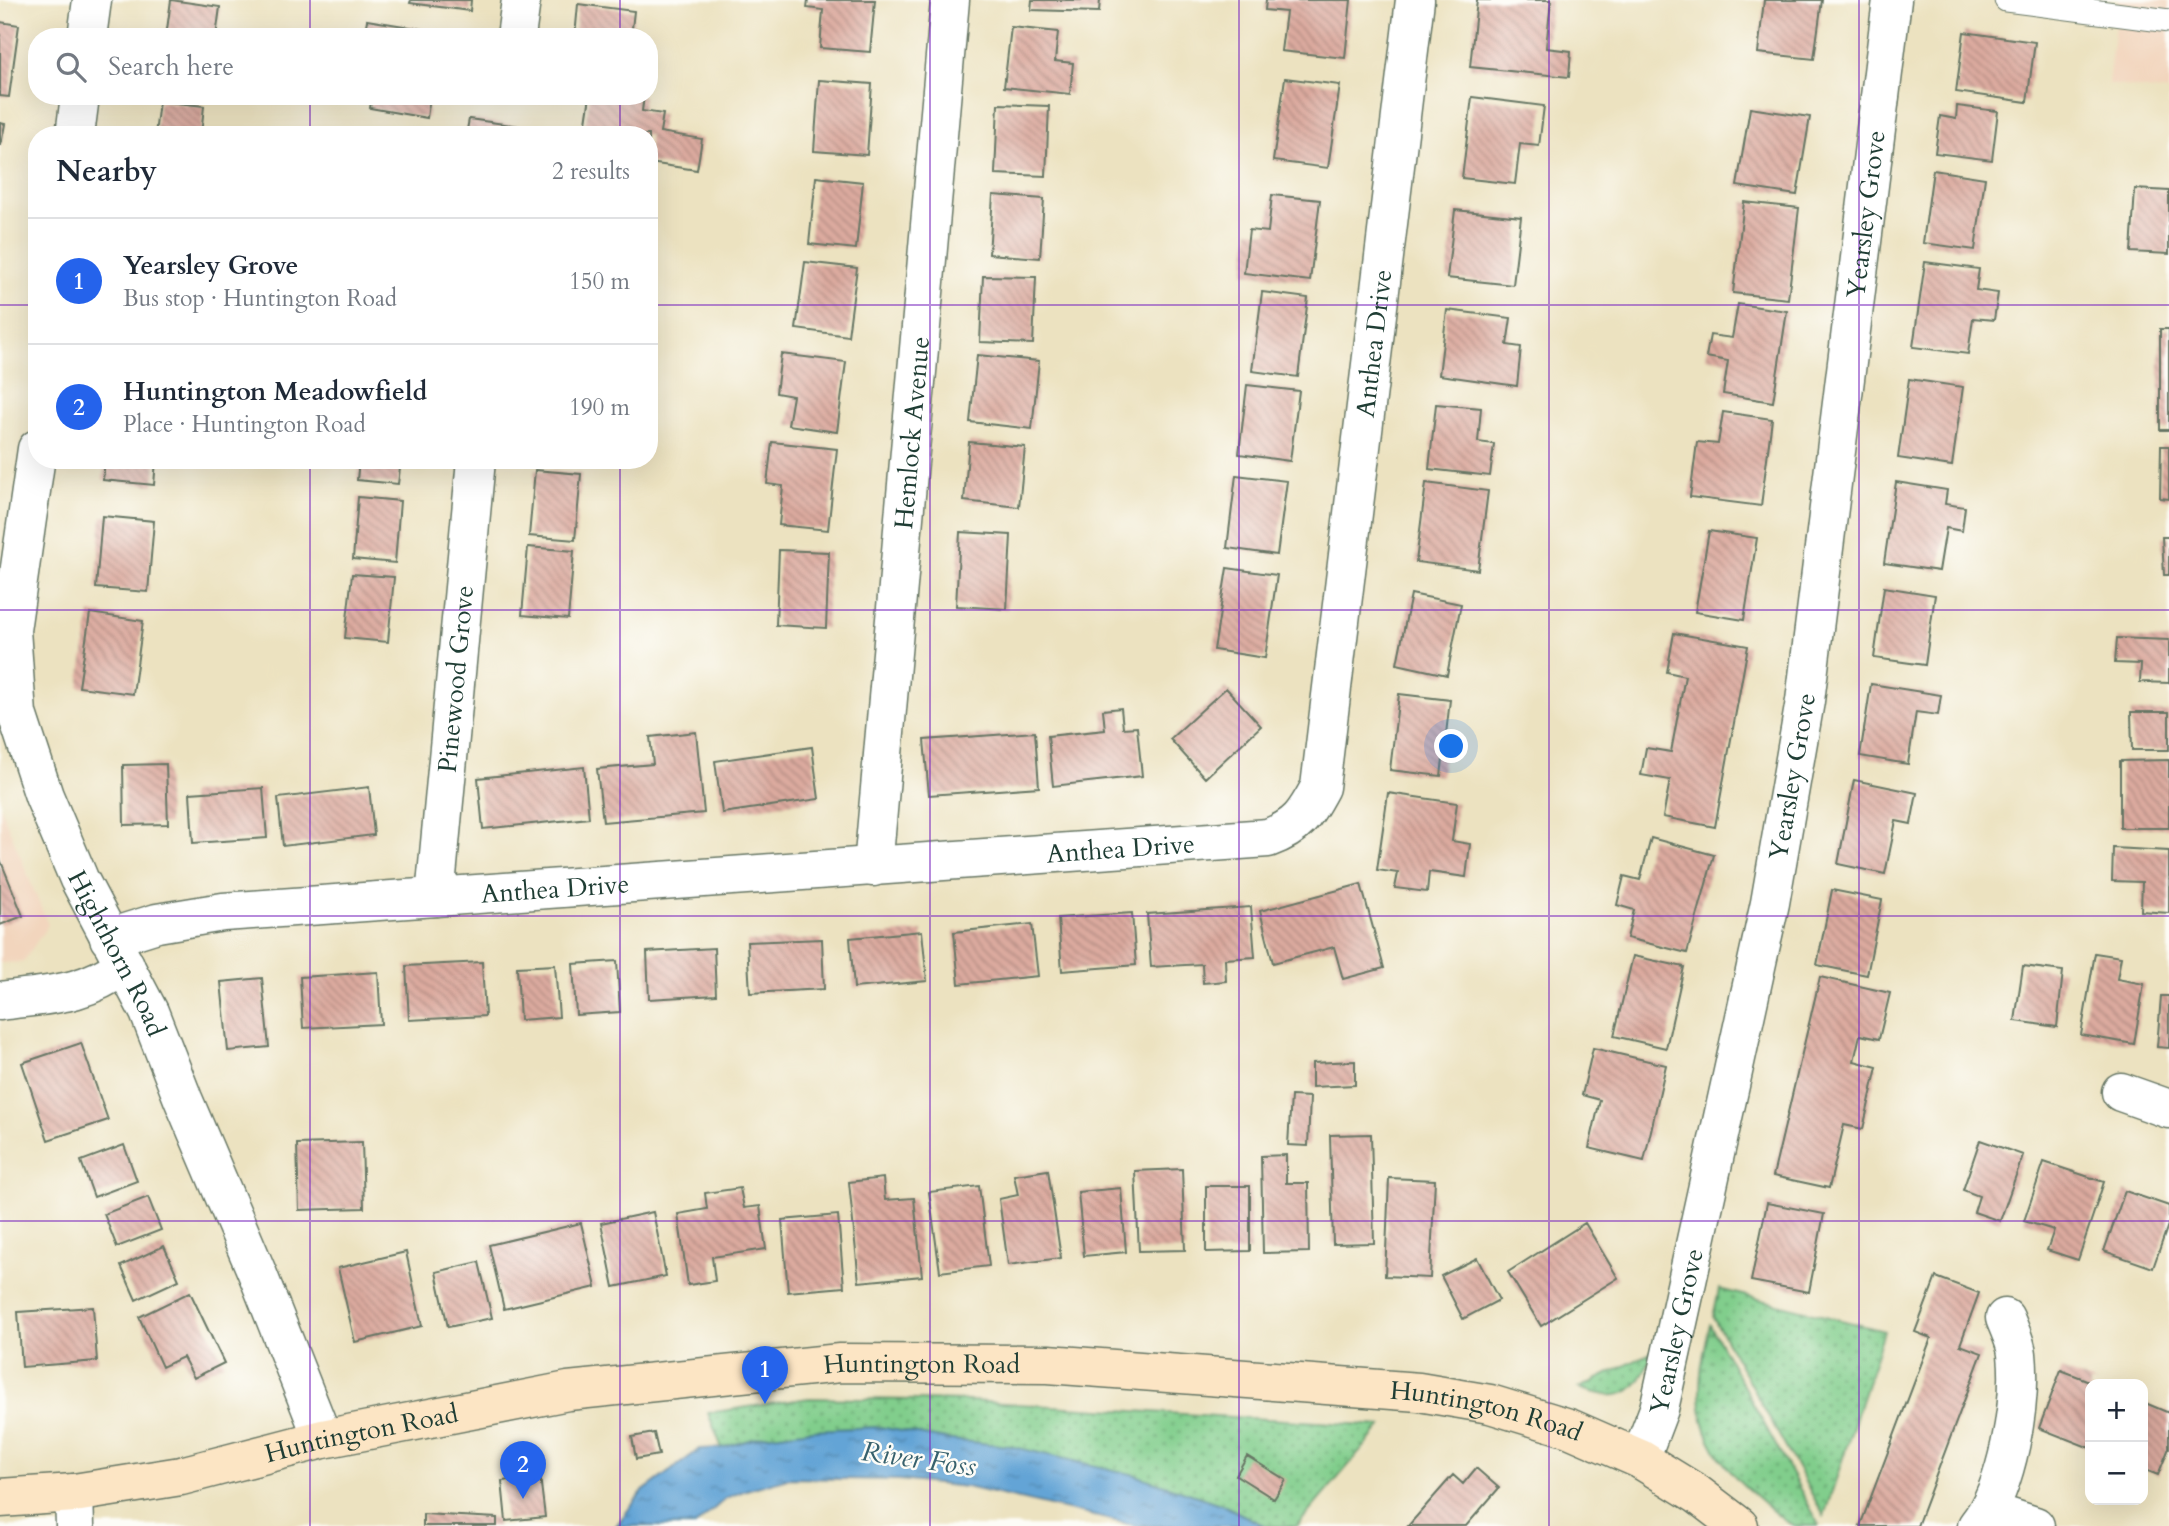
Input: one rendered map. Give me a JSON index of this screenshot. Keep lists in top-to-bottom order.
{
  "streets": {
    "street": [
      "Yearsley Grove",
      "Anthea Drive",
      "Hemlock Avenue",
      "Pinewood Grove",
      "Highthorn Road",
      "Huntington Road"
    ]
  },
  "crossings": [
    ["Yearsley Grove", "Huntington Road"],
    ["Anthea Drive", "Hemlock Avenue"],
    ["Anthea Drive", "Pinewood Grove"],
    ["Anthea Drive", "Highthorn Road"],
    ["Highthorn Road", "Huntington Road"]
  ],
  "water": ["River Foss"],
  "page": {
    "search": "Search here",
    "heading": ["Nearby", "2 results"],
    "list": [
      {
        "mark": "1",
        "name": "Yearsley Grove",
        "note": "Bus stop · Huntington Road",
        "value": "150 m"
      },
      {
        "mark": "2",
        "name": "Huntington Meadowfield",
        "note": "Place · Huntington Road",
        "value": "190 m"
      }
    ],
    "pins": ["1", "2"],
    "map_buttons": ["+", "−"]
  }
}
